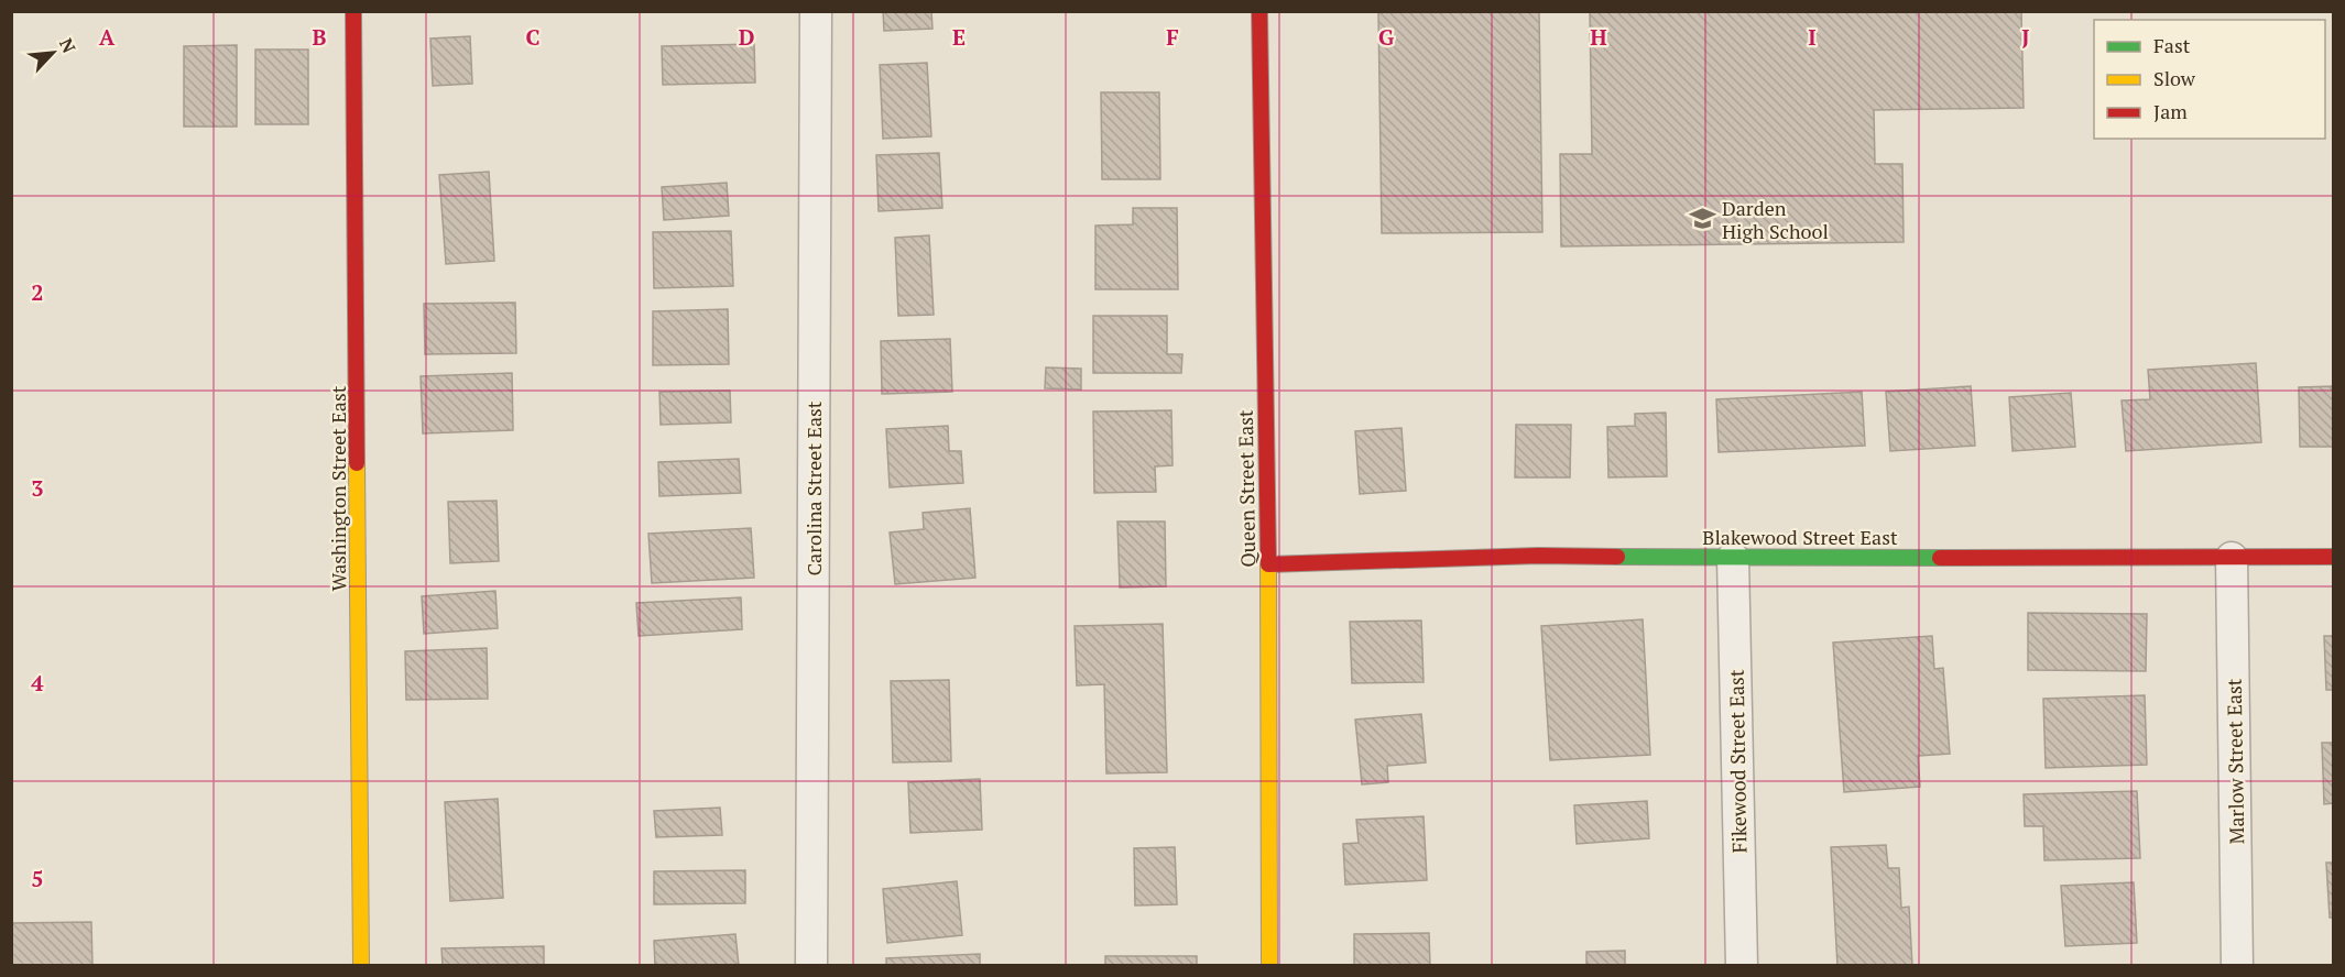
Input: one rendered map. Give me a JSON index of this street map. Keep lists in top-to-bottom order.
{
  "streets": {
    "street": [
      "Washington Street East",
      "Carolina Street East",
      "Queen Street East",
      "Blakewood Street East",
      "Fikewood Street East",
      "Marlow Street East"
    ]
  },
  "crossings": [
    ["Queen Street East", "Blakewood Street East"],
    ["Blakewood Street East", "Fikewood Street East"],
    ["Blakewood Street East", "Marlow Street East"]
  ],
  "places": {
    "school or university": ["Darden High School"]
  },
  "legend": ["Fast", "Slow", "Jam"],
  "north": "top right",
  "grid": {
    "columns": [
      "A",
      "B",
      "C",
      "D",
      "E",
      "F",
      "G",
      "H",
      "I",
      "J"
    ],
    "rows": [
      "2",
      "3",
      "4",
      "5"
    ]
  }
}
